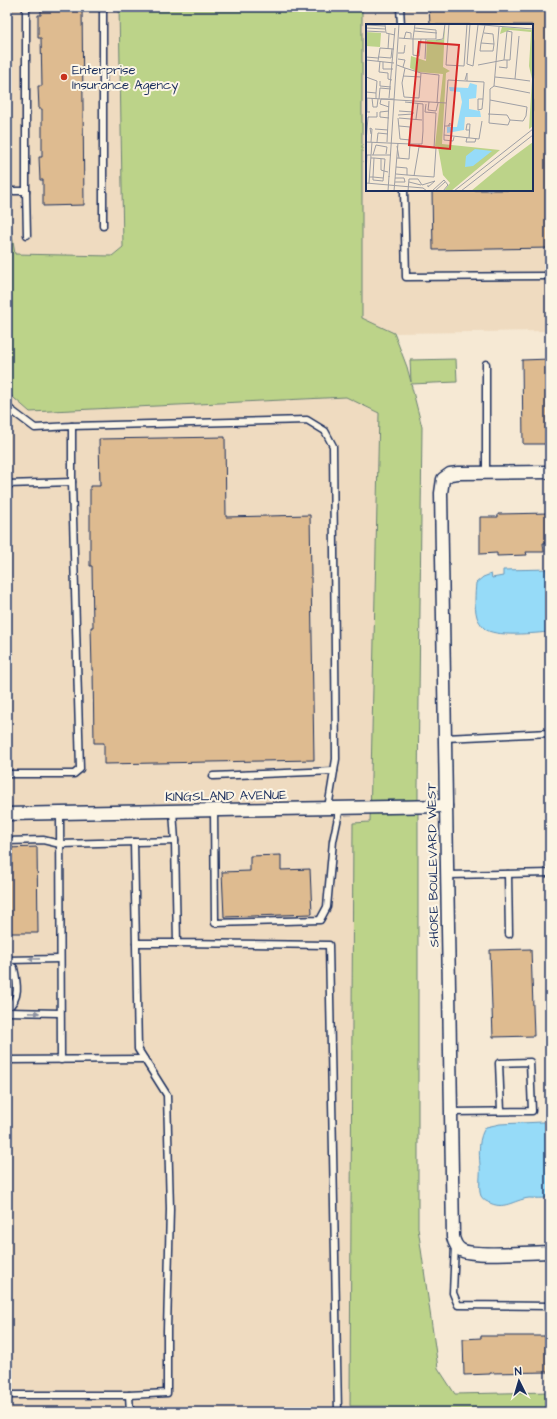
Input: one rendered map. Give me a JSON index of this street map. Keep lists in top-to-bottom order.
{
  "streets": {
    "street": ["KINGSLAND AVENUE", "SHORE BOULEVARD WEST"]
  },
  "crossings": [
    ["KINGSLAND AVENUE", "SHORE BOULEVARD WEST"]
  ],
  "places": ["Enterprise Insurance Agency"],
  "north": "top"
}
